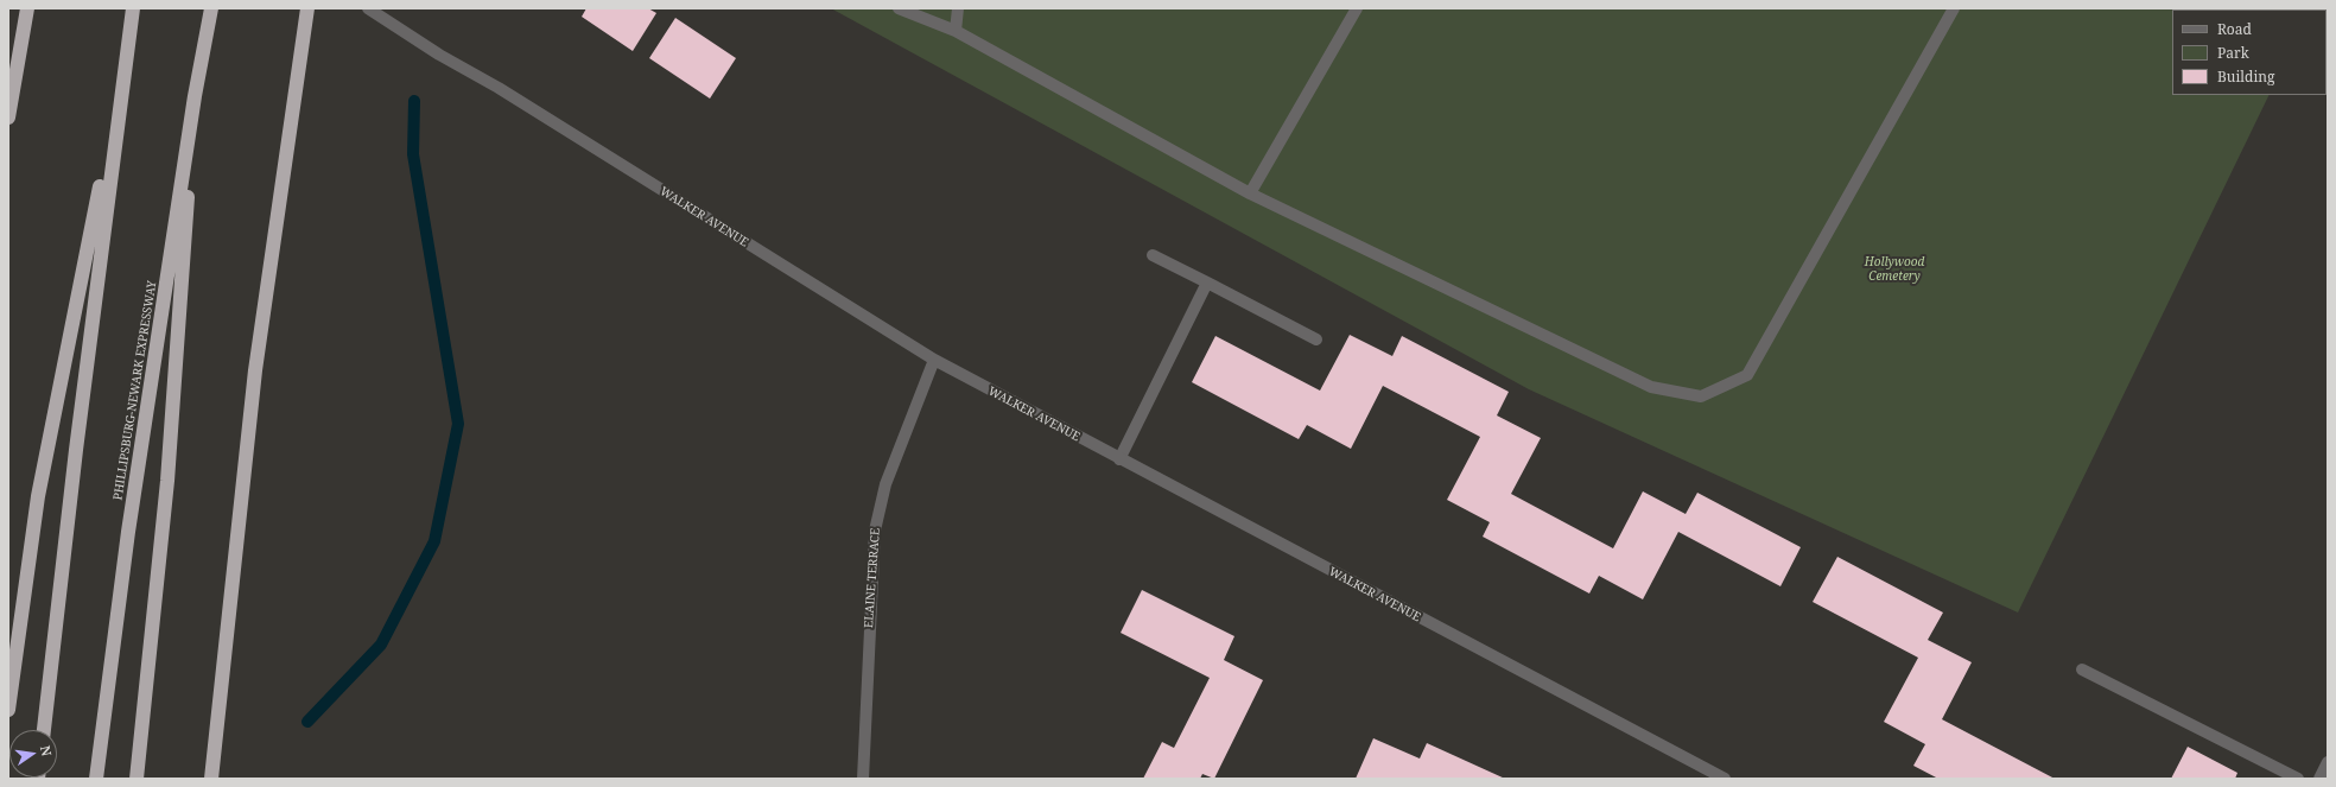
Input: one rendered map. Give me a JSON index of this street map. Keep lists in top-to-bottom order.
{
  "streets": {
    "highway": ["PHILLIPSBURG-NEWARK EXPRESSWAY"],
    "street": ["WALKER AVENUE", "ELAINE TERRACE"]
  },
  "crossings": [
    ["WALKER AVENUE", "ELAINE TERRACE"]
  ],
  "parks": ["Hollywood Cemetery"],
  "legend": ["Road", "Park", "Building"],
  "north": "right"
}
